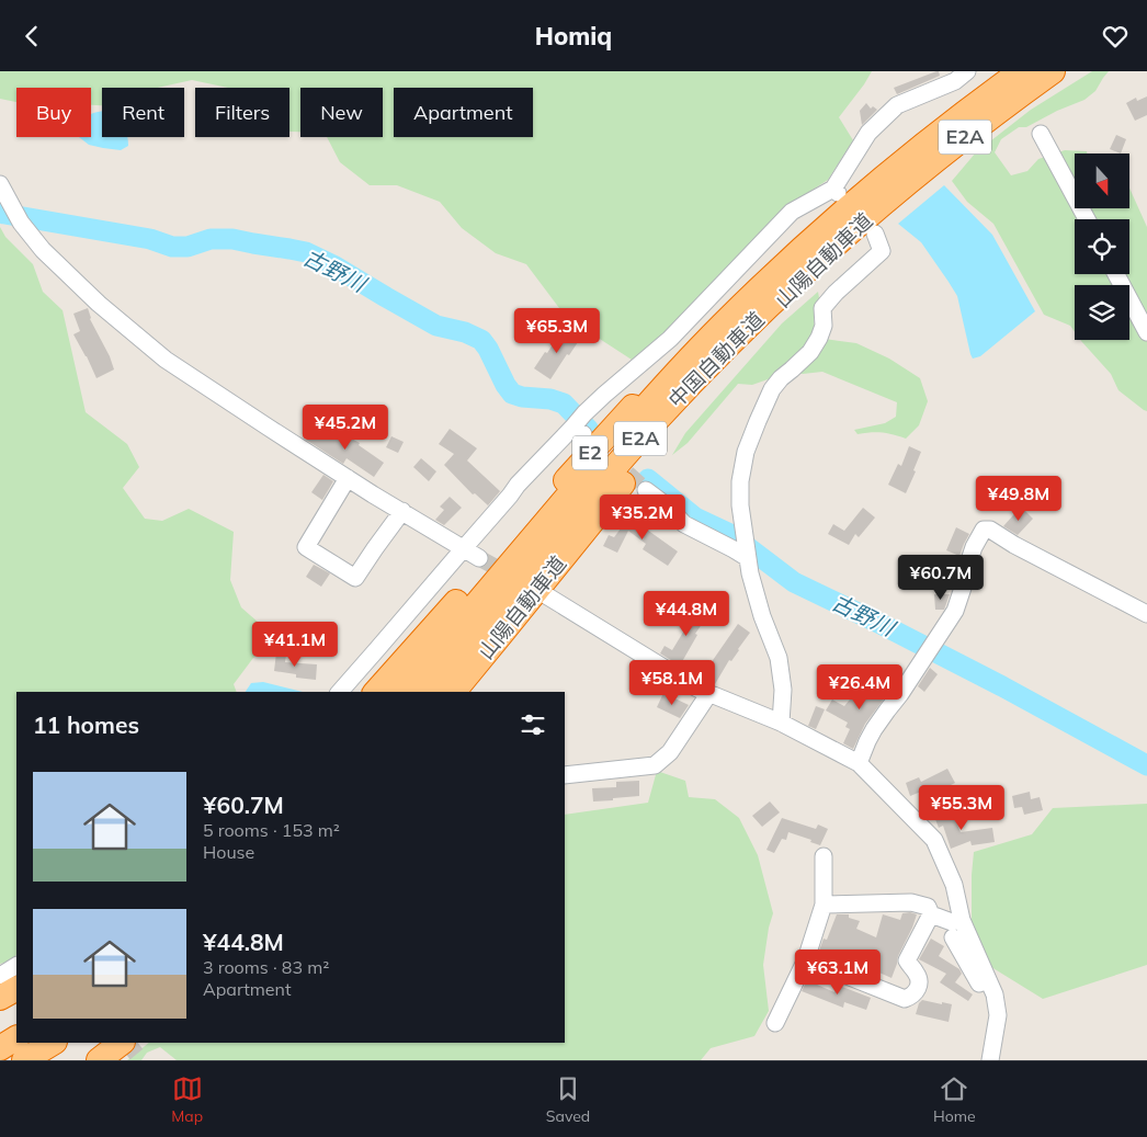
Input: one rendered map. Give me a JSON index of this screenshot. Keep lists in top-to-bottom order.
{
  "streets": {
    "highway": [
      "E2A",
      "山陽自動車道",
      "中国自動車道",
      "E2"
    ]
  },
  "crossings": [
    ["山陽自動車道", "中国自動車道"]
  ],
  "water": ["古野川"],
  "north": "bottom",
  "page": {
    "header": "Homiq",
    "chip": [
      "Buy",
      "Rent",
      "Filters",
      "New",
      "Apartment"
    ],
    "price": [
      "¥65.3M",
      "¥45.2M",
      "¥49.8M",
      "¥35.2M",
      "¥60.7M",
      "¥44.8M",
      "¥41.1M",
      "¥58.1M",
      "¥26.4M",
      "¥55.3M",
      "¥63.1M"
    ],
    "heading": "11 homes",
    "list": [
      {
        "name": "¥60.7M",
        "note": "5 rooms · 153 m² · House"
      },
      {
        "name": "¥44.8M",
        "note": "3 rooms · 83 m² · Apartment"
      }
    ],
    "tabs": ["Map", "Saved", "Home"]
  }
}
